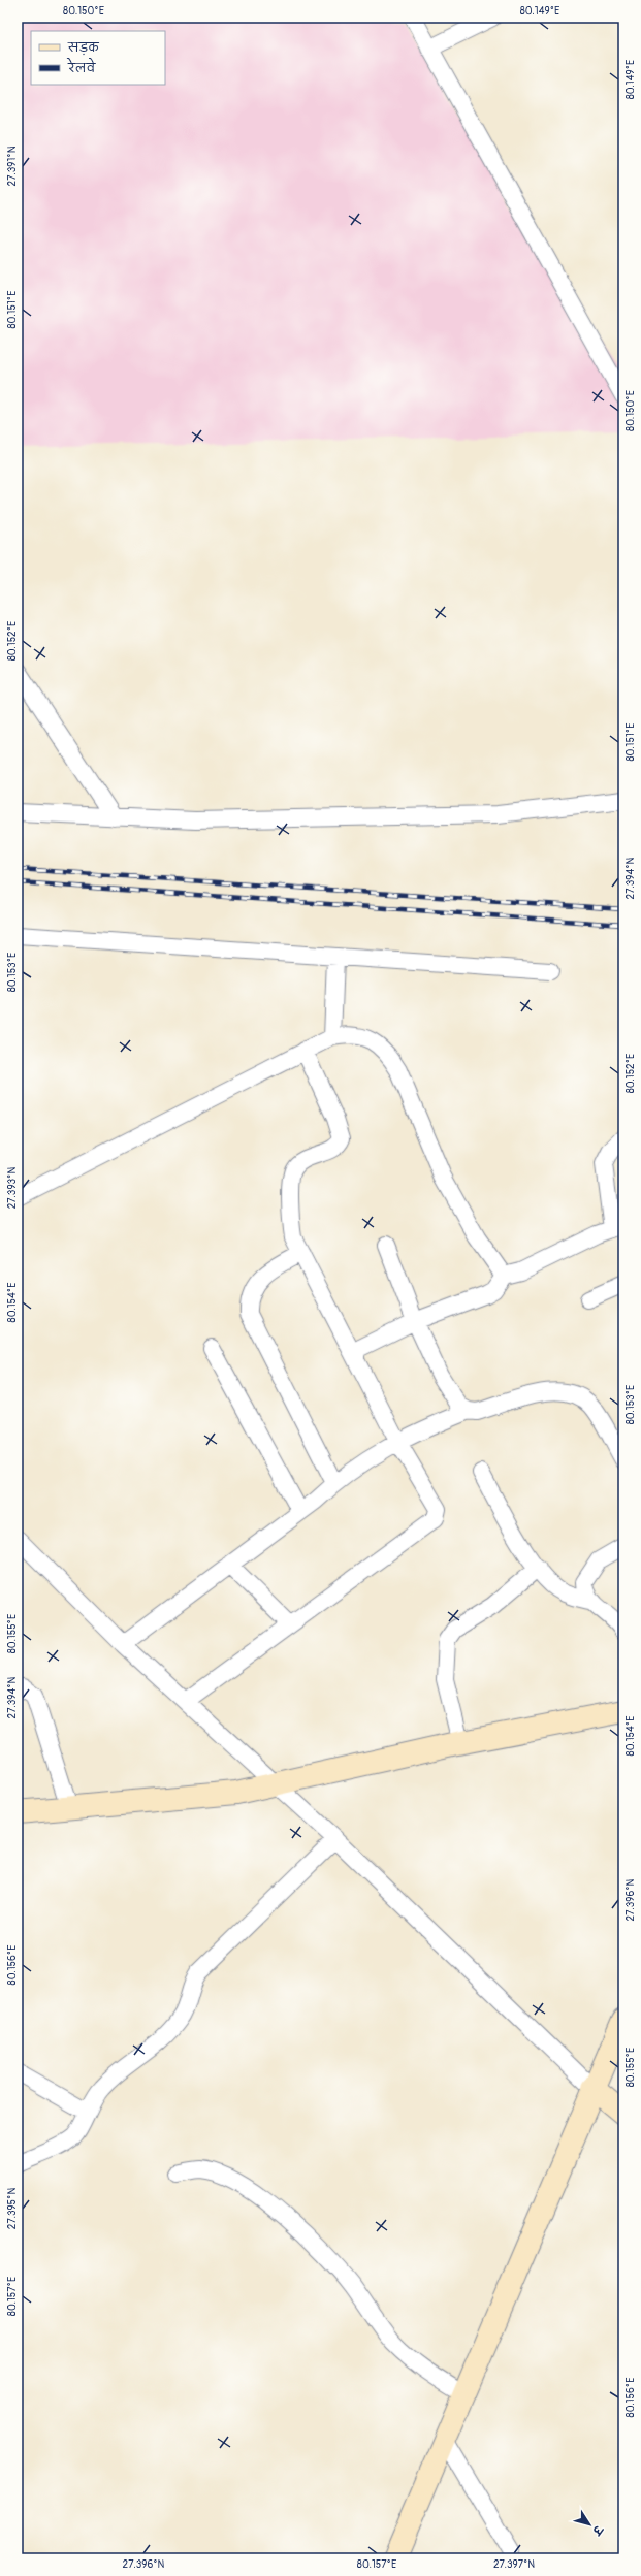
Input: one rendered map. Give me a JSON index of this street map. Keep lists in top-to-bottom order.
{
  "legend": ["सड़क", "रेलवे"],
  "north": "bottom right",
  "coordinates": [
    "80.150°E",
    "80.149°E",
    "27.391°N",
    "80.151°E",
    "80.152°E",
    "27.394°N",
    "80.153°E",
    "27.393°N",
    "80.154°E",
    "80.155°E",
    "27.396°N",
    "80.156°E",
    "27.395°N",
    "80.157°E",
    "27.397°N"
  ]
}
